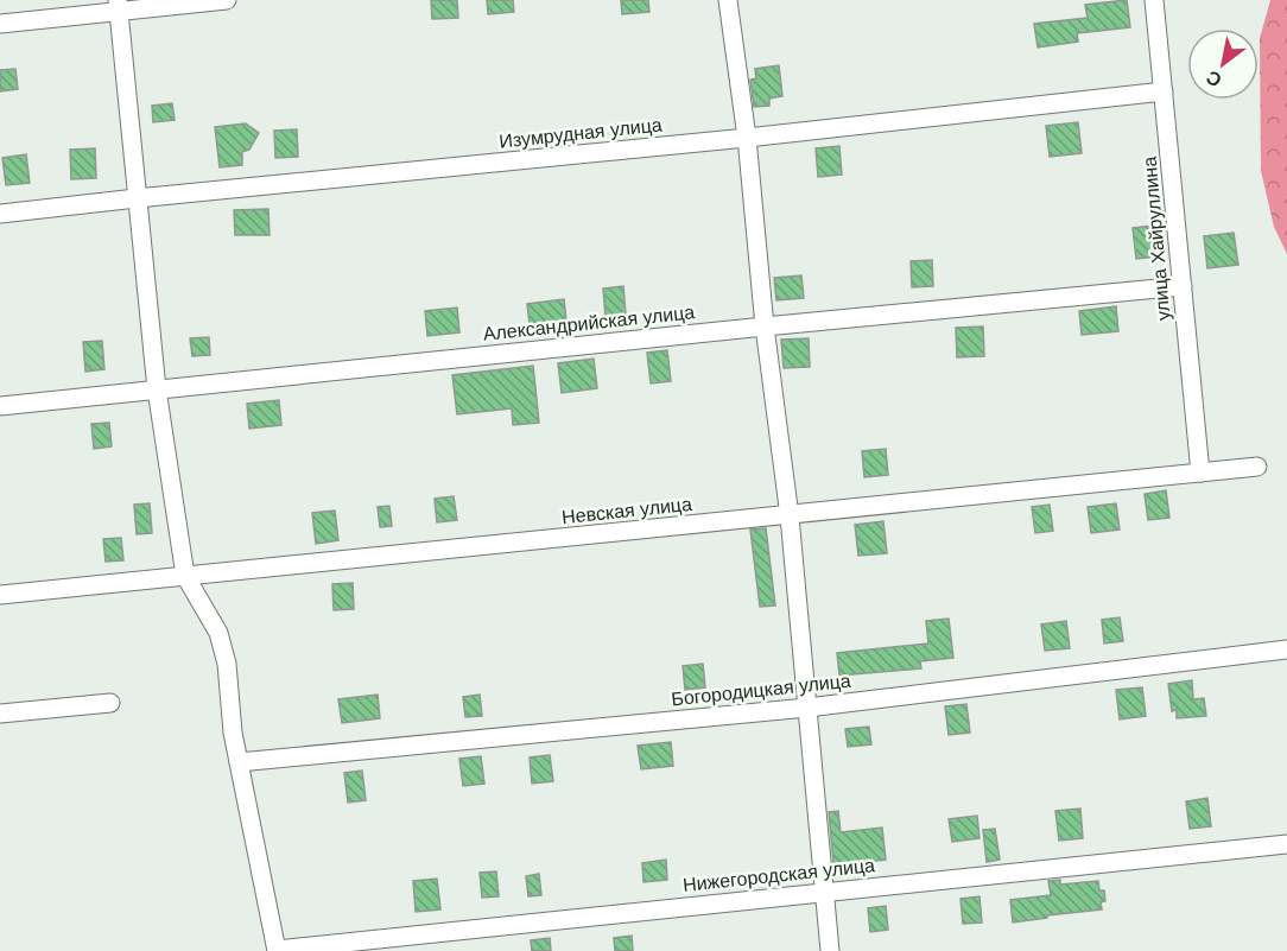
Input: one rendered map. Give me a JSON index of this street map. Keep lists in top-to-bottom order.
{
  "streets": {
    "street": [
      "Изумрудная улица",
      "улица Хайруллина",
      "Александрийская улица",
      "Невская улица",
      "Богородицкая улица",
      "Нижегородская улица"
    ]
  },
  "crossings": [
    ["Изумрудная улица", "улица Хайруллина"],
    ["улица Хайруллина", "Александрийская улица"],
    ["улица Хайруллина", "Невская улица"]
  ],
  "north": "bottom left"
}
